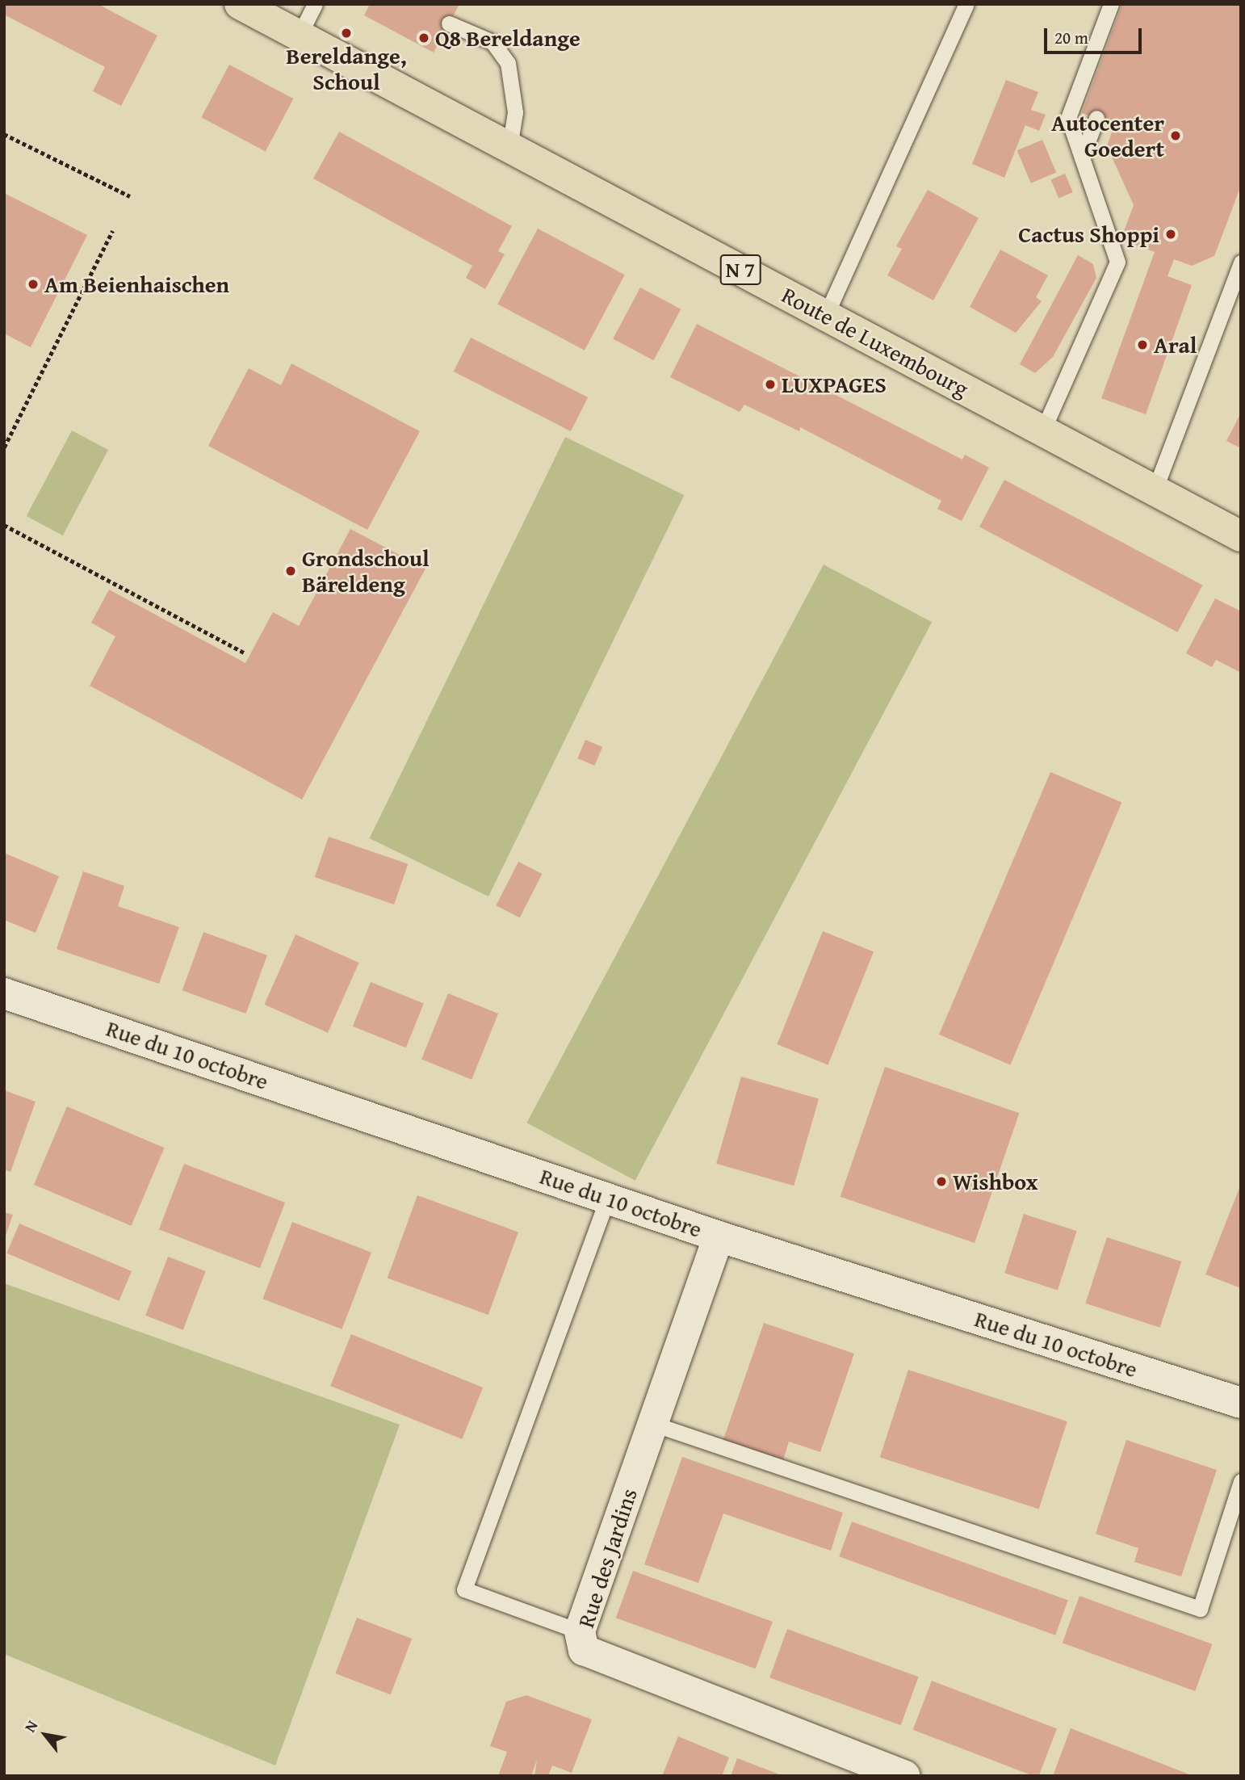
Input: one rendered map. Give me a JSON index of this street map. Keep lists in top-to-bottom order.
{
  "streets": {
    "main road": ["N 7", "Route de Luxembourg"],
    "street": ["Rue du 10 octobre", "Rue des Jardins"]
  },
  "crossings": [
    ["Rue du 10 octobre", "Rue des Jardins"]
  ],
  "places": [
    "Bereldange, Schoul",
    "Q8 Bereldange",
    "Autocenter Goedert",
    "Cactus Shoppi",
    "Am Beienhaischen",
    "Aral",
    "LUXPAGES",
    "Grondschoul Bäreldeng",
    "Wishbox"
  ],
  "scale_bar": "20 m",
  "north": "top left"
}
